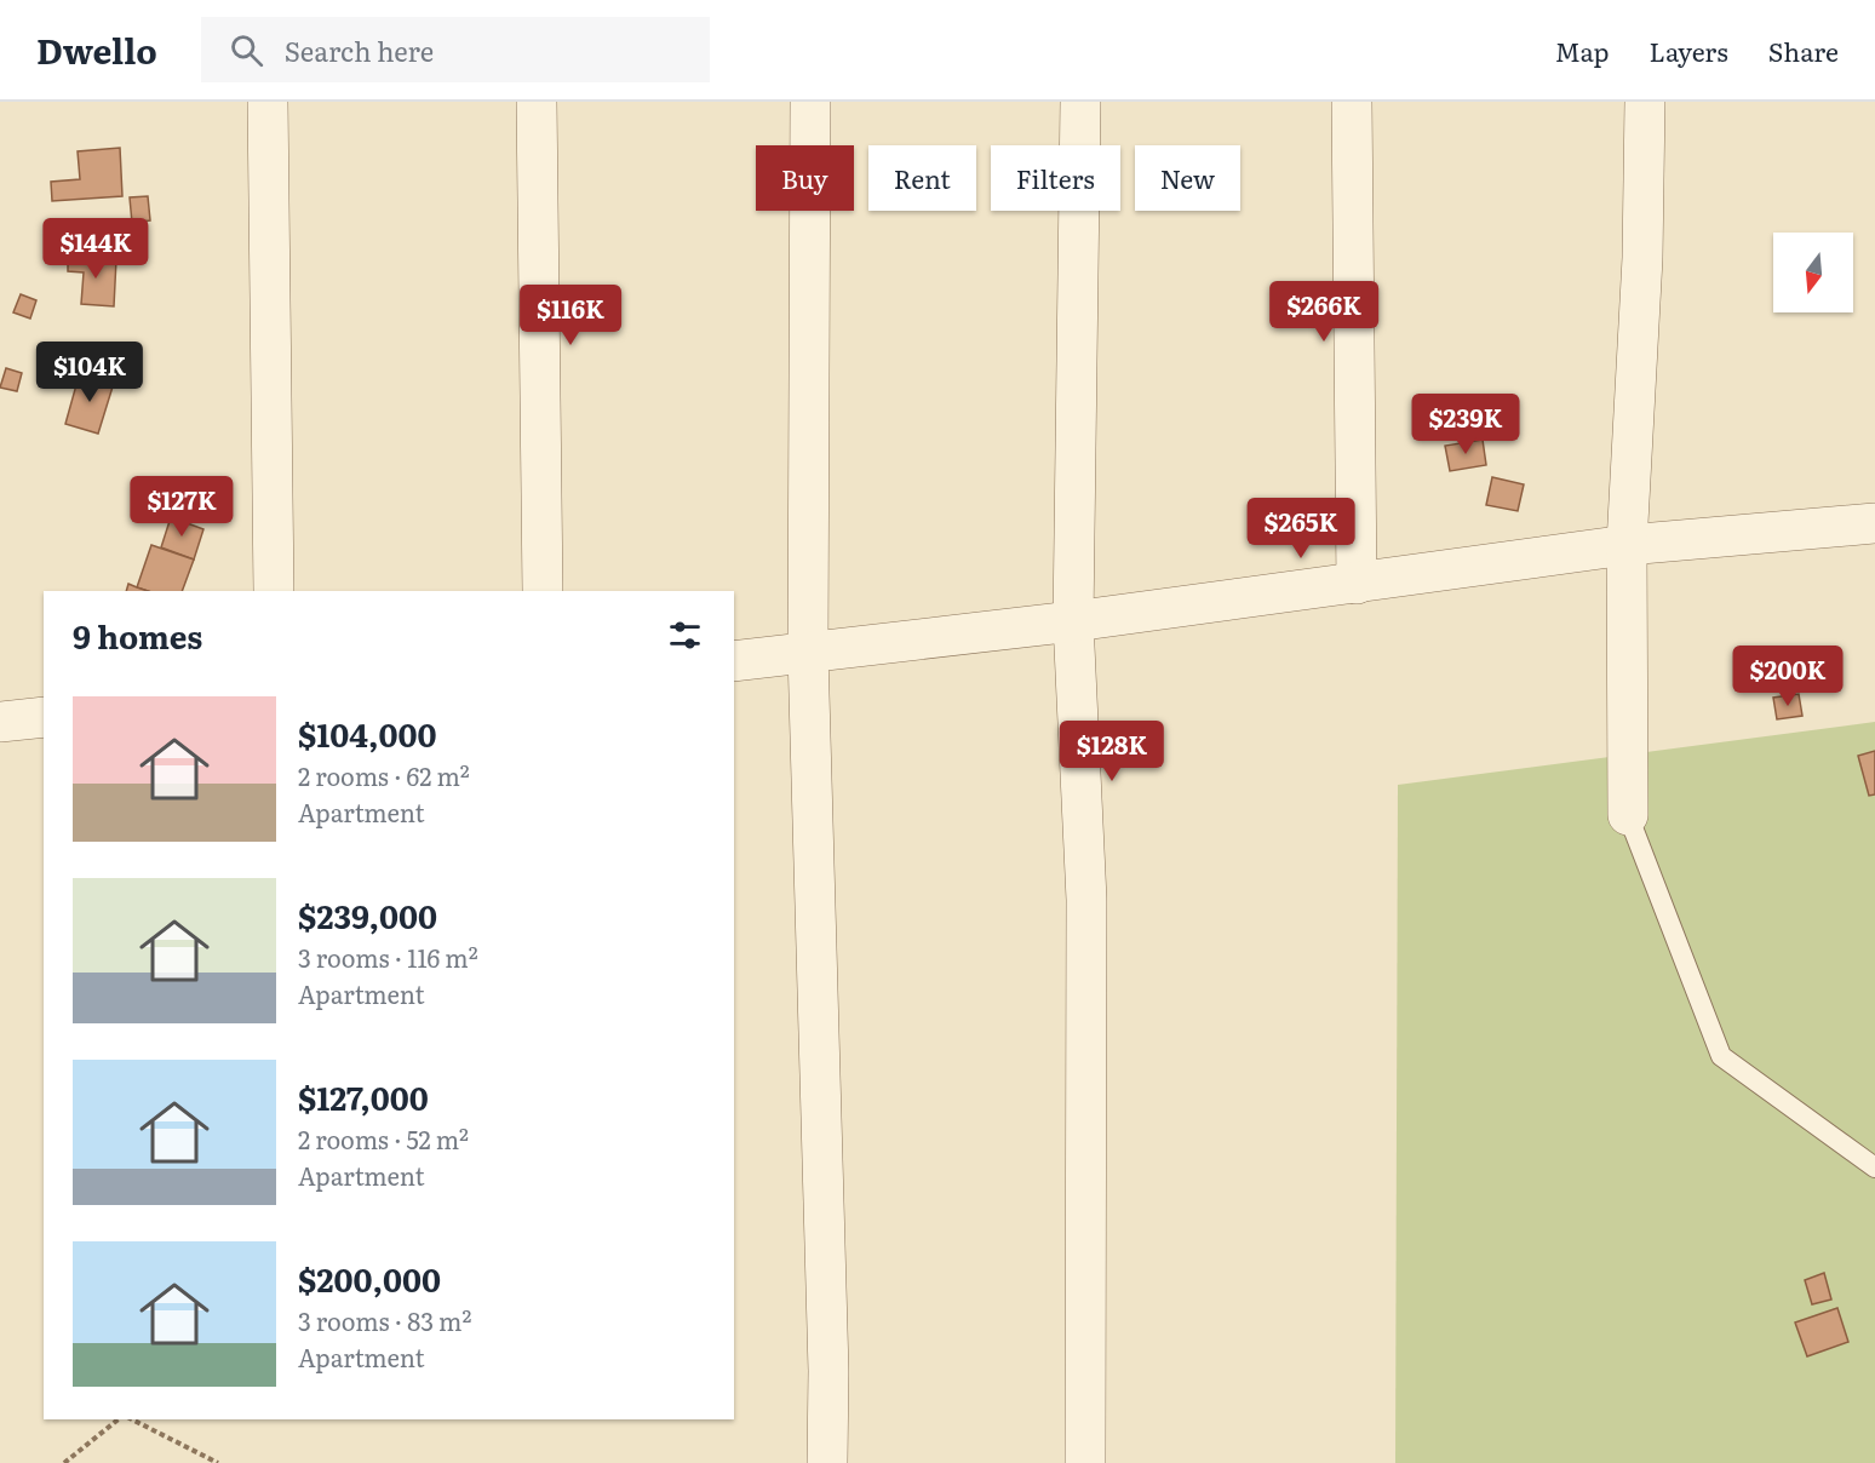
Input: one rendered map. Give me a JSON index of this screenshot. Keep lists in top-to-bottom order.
{
  "north": "bottom",
  "page": {
    "header": "Dwello",
    "search": "Search here",
    "nav": ["Map", "Layers", "Share"],
    "chip": [
      "Buy",
      "Rent",
      "Filters",
      "New"
    ],
    "price": [
      "$144K",
      "$266K",
      "$116K",
      "$104K",
      "$239K",
      "$127K",
      "$265K",
      "$200K",
      "$128K"
    ],
    "heading": "9 homes",
    "list": [
      {
        "name": "$104,000",
        "note": "2 rooms · 62 m² · Apartment"
      },
      {
        "name": "$239,000",
        "note": "3 rooms · 116 m² · Apartment"
      },
      {
        "name": "$127,000",
        "note": "2 rooms · 52 m² · Apartment"
      },
      {
        "name": "$200,000",
        "note": "3 rooms · 83 m² · Apartment"
      }
    ]
  }
}
